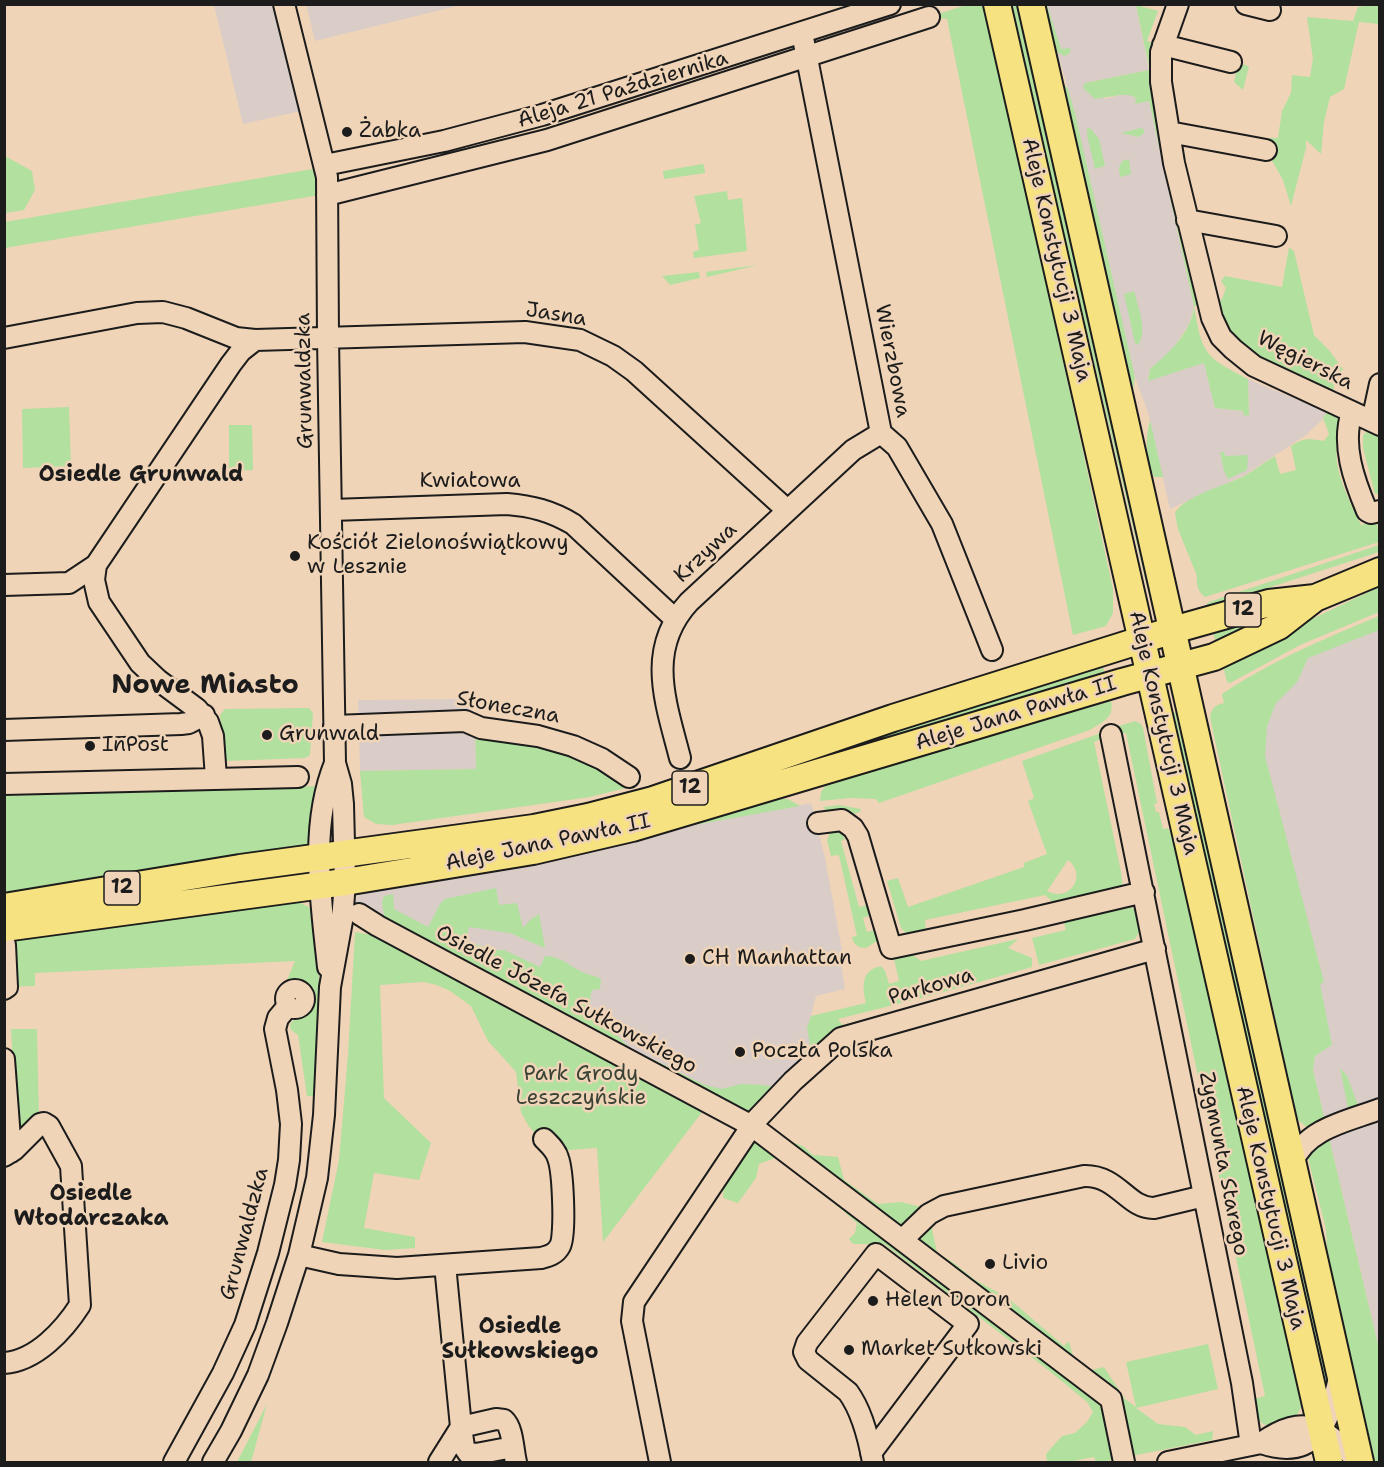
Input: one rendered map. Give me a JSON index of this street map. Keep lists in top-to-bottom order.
{
  "streets": {
    "main road": ["Aleje Konstytucji 3 Maja", "12", "Aleje Jana Pawła II"],
    "street": [
      "Aleja 21 Października",
      "Jasna",
      "Wierzbowa",
      "Węgierska",
      "Grunwaldzka",
      "Kwiatowa",
      "Krzywa",
      "Słoneczna",
      "Parkowa",
      "Osiedle Józefa Sułkowskiego",
      "Zygmunta Starego"
    ]
  },
  "crossings": [
    ["Aleja 21 Października", "Wierzbowa"],
    ["Aleja 21 Października", "Grunwaldzka"],
    ["Aleje Konstytucji 3 Maja", "12"],
    ["Aleje Konstytucji 3 Maja", "Aleje Jana Pawła II"],
    ["Jasna", "Grunwaldzka"],
    ["Jasna", "Krzywa"],
    ["Wierzbowa", "Krzywa"],
    ["Grunwaldzka", "Kwiatowa"],
    ["Grunwaldzka", "Słoneczna"],
    ["Grunwaldzka", "Aleje Jana Pawła II"],
    ["Kwiatowa", "Krzywa"],
    ["12", "Aleje Jana Pawła II"],
    ["Parkowa", "Osiedle Józefa Sułkowskiego"],
    ["Parkowa", "Zygmunta Starego"]
  ],
  "districts": [
    "Osiedle Grunwald",
    "Nowe Miasto",
    "Osiedle Włodarczaka",
    "Osiedle Sułkowskiego"
  ],
  "parks": ["Park Grody Leszczyńskie"],
  "places": [
    "Żabka",
    "Kościół Zielonoświątkowy w Lesznie",
    "Grunwald",
    "InPost",
    "CH Manhattan",
    "Poczta Polska",
    "Livio",
    "Helen Doron",
    "Market Sułkowski"
  ]
}
